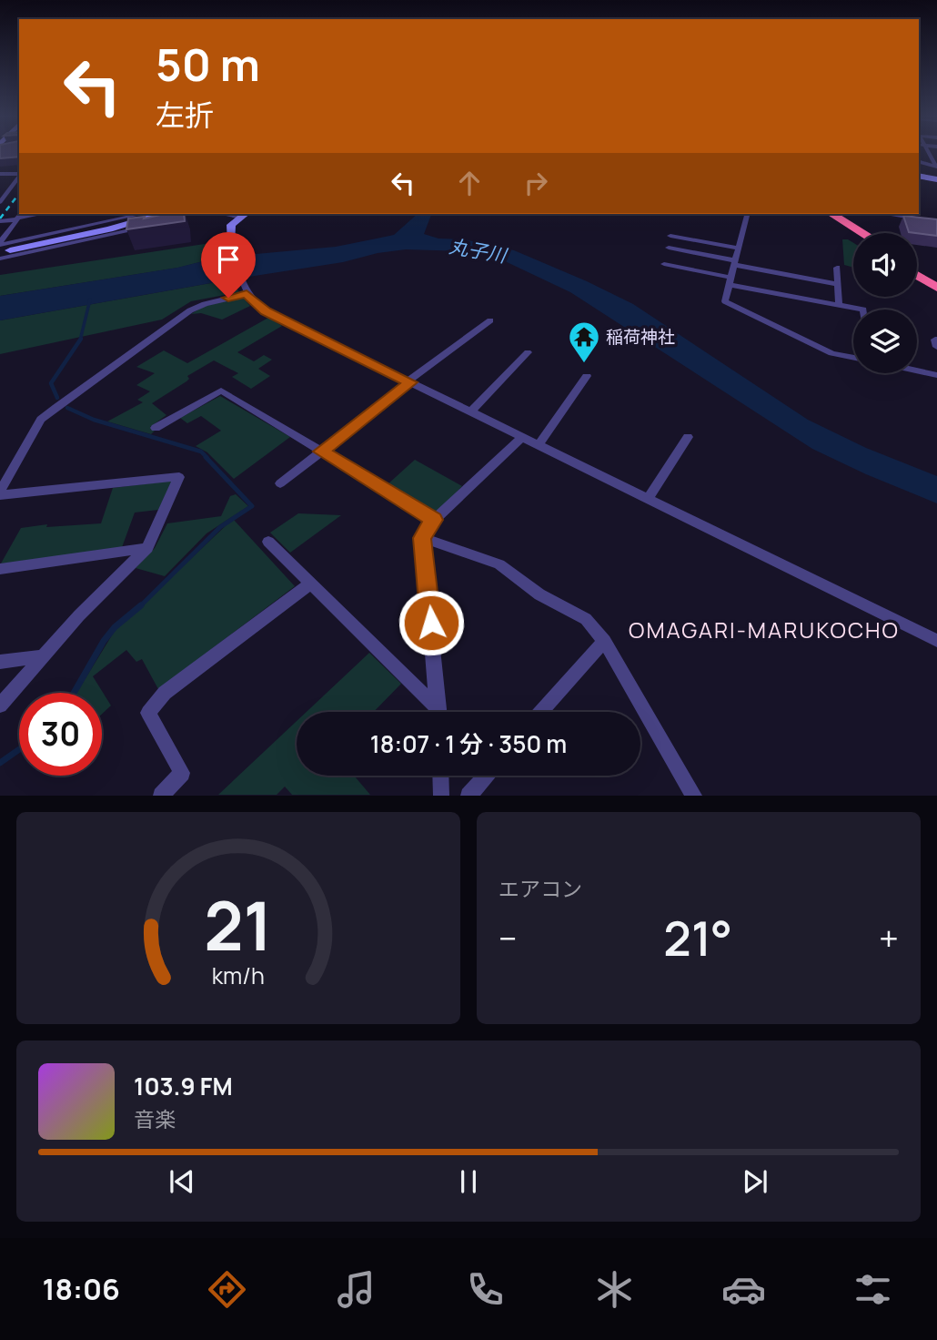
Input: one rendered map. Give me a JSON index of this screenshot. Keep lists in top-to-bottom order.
{
  "districts": ["OMAGARI-MARUKOCHO"],
  "water": ["丸子川"],
  "places": {
    "temple": ["稲荷神社"]
  },
  "page": {
    "turn": ["50 m", "左折"],
    "limit": "30",
    "trip": "18:07 · 1 分 · 350 m",
    "tile": "エアコン",
    "heat": ["−", "21°", "+"],
    "song": ["103.9 FM", "音楽"],
    "tabs": "18:06",
    "gauge": ["21", "km/h"]
  }
}
